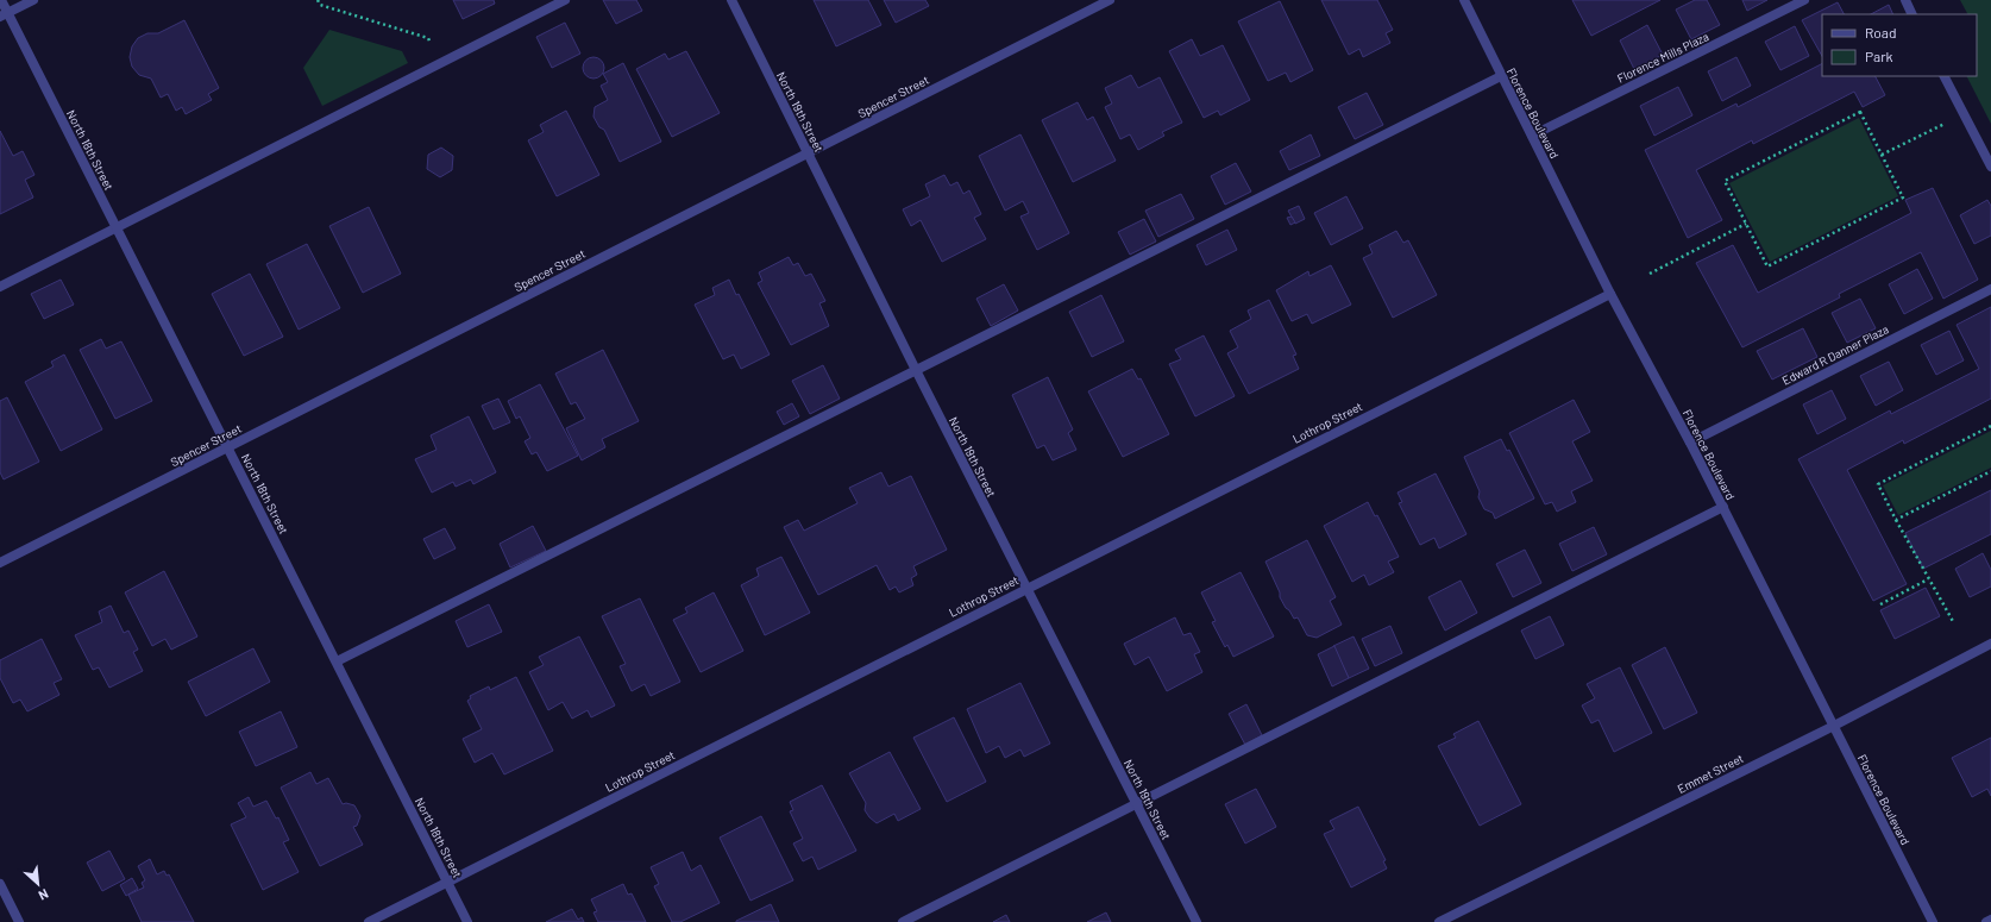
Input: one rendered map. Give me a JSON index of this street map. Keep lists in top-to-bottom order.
{
  "streets": {
    "street": [
      "Florence Mills Plaza",
      "Spencer Street",
      "North 19th Street",
      "Florence Boulevard",
      "North 18th Street",
      "Edward R Danner Plaza",
      "Lothrop Street",
      "Emmet Street"
    ]
  },
  "crossings": [
    ["Florence Mills Plaza", "Florence Boulevard"],
    ["Spencer Street", "North 19th Street"],
    ["Spencer Street", "North 18th Street"],
    ["North 19th Street", "Lothrop Street"],
    ["Florence Boulevard", "Edward R Danner Plaza"],
    ["Florence Boulevard", "Lothrop Street"],
    ["Florence Boulevard", "Emmet Street"],
    ["North 18th Street", "Lothrop Street"]
  ],
  "legend": ["Road", "Park"],
  "north": "bottom right"
}
